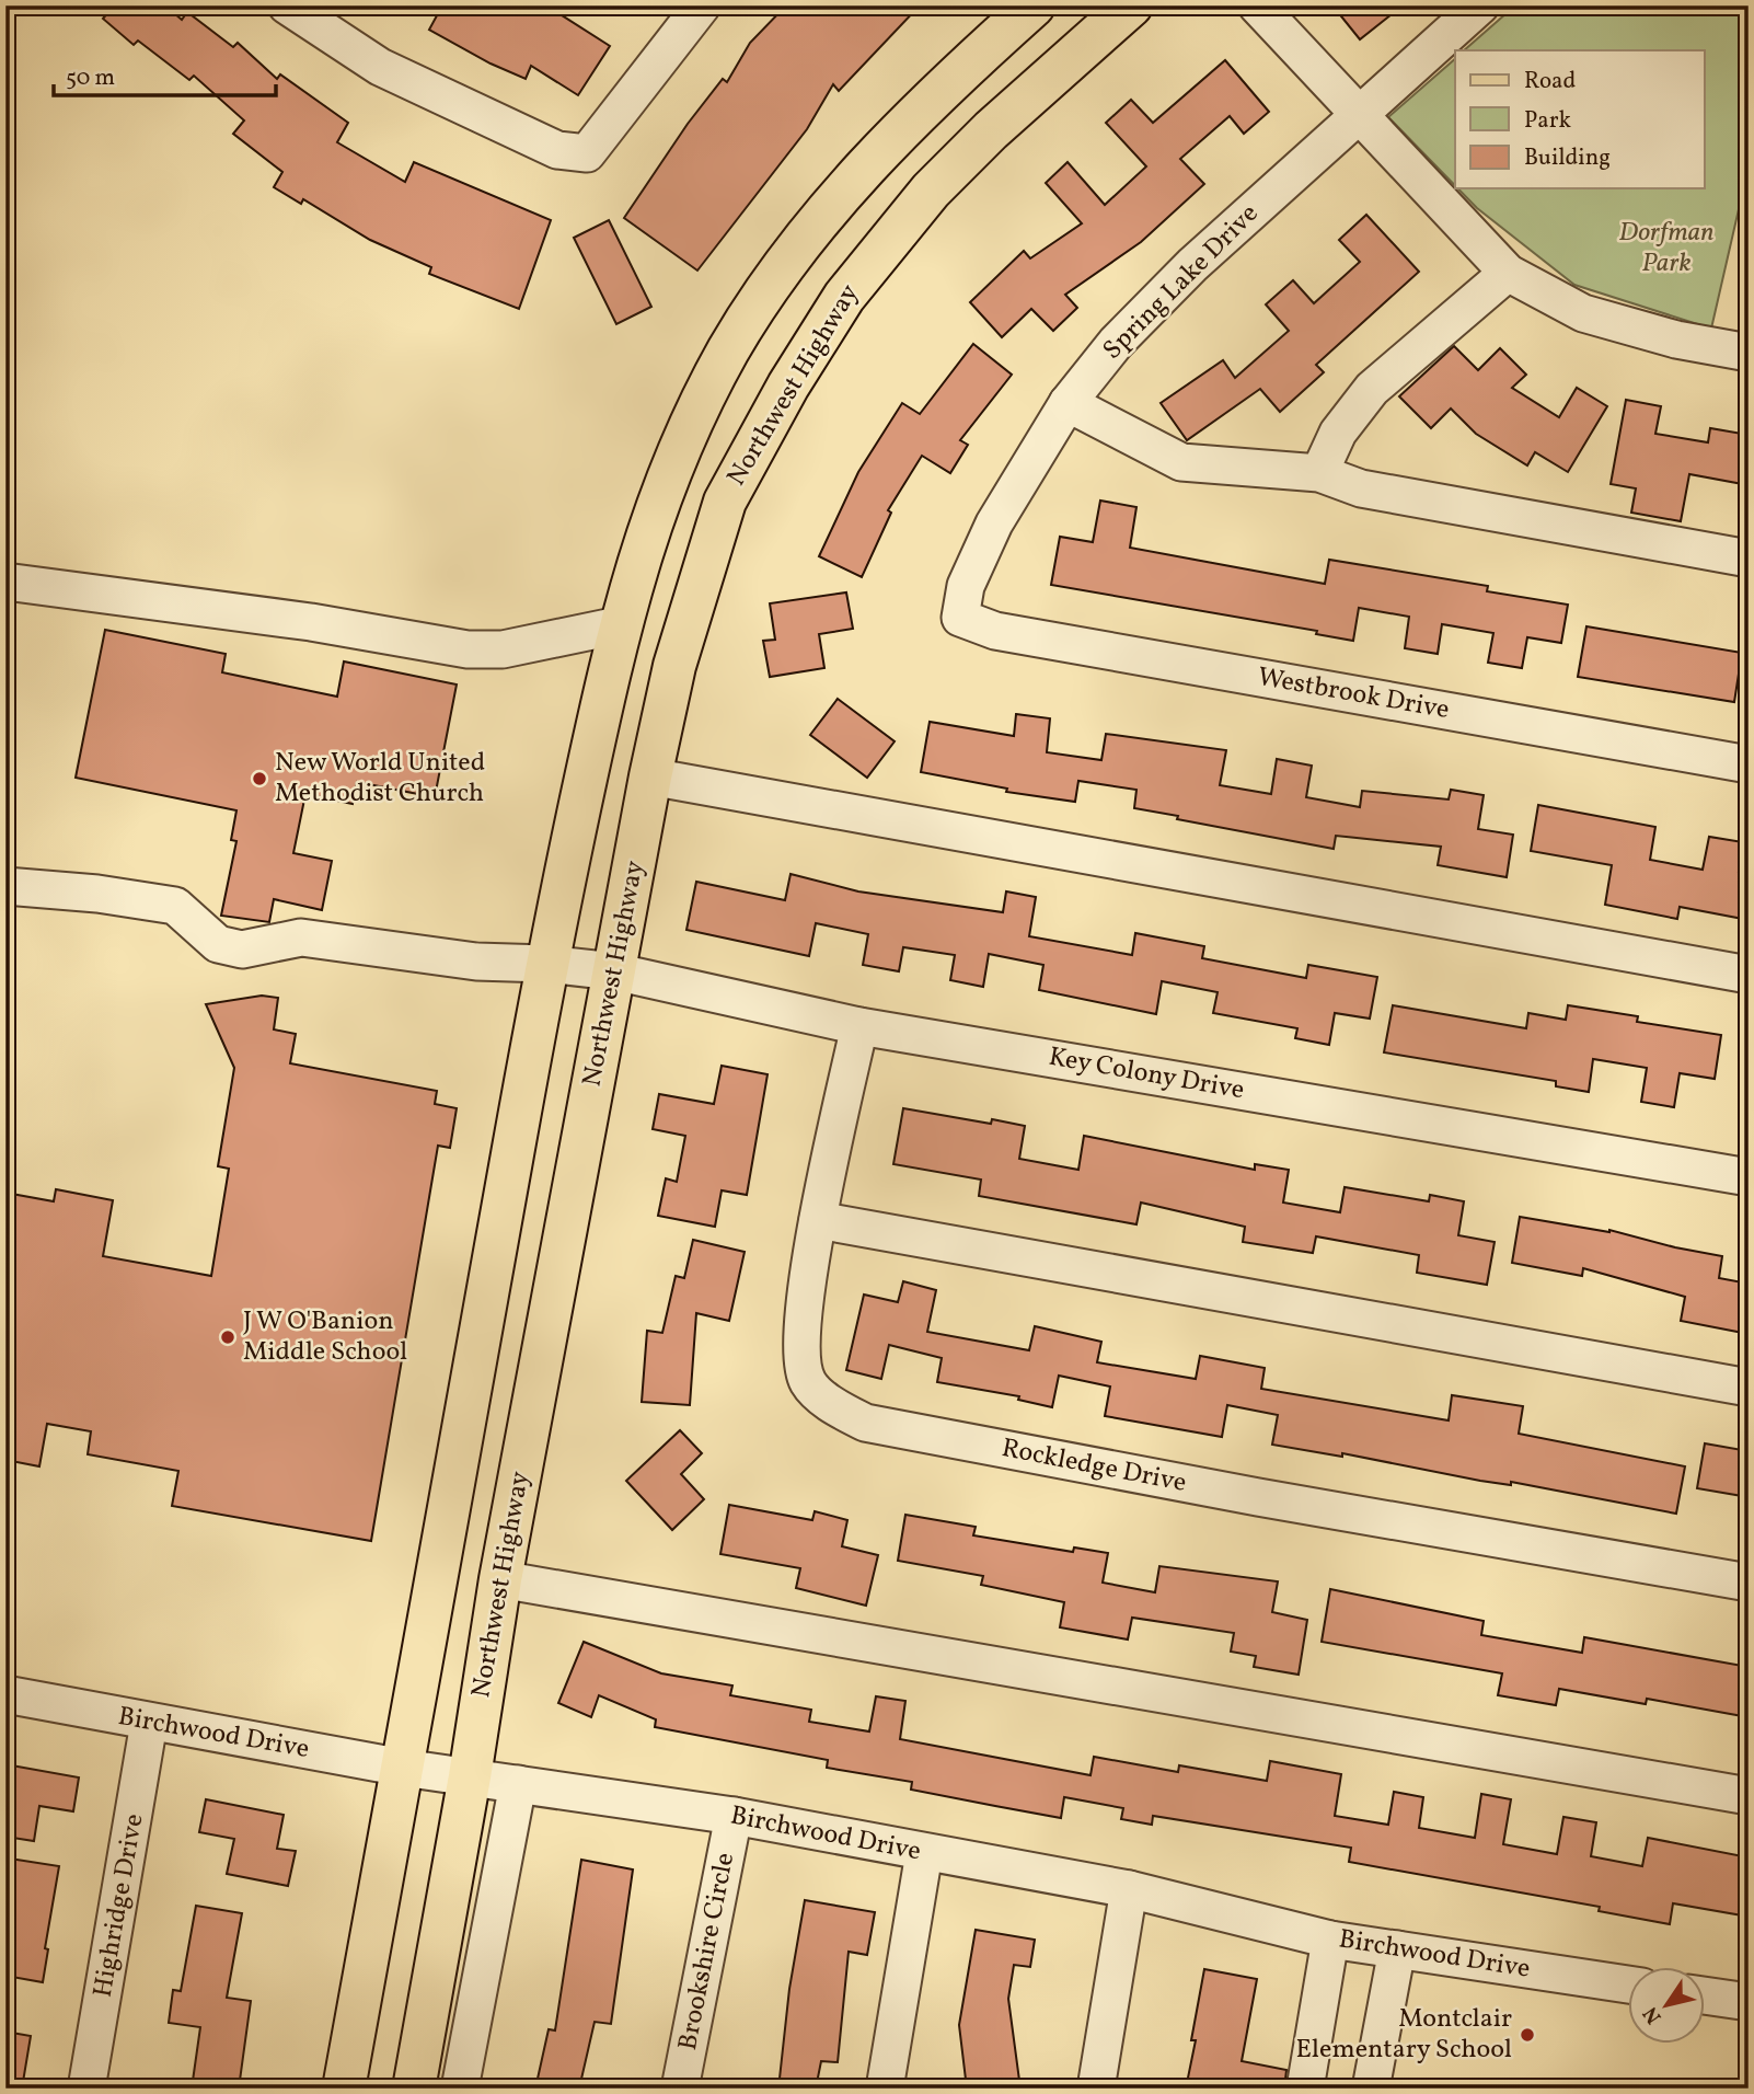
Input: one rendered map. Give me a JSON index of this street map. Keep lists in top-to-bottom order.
{
  "streets": {
    "main road": ["Northwest Highway"],
    "street": [
      "Spring Lake Drive",
      "Westbrook Drive",
      "Key Colony Drive",
      "Rockledge Drive",
      "Birchwood Drive",
      "Highridge Drive",
      "Brookshire Circle"
    ]
  },
  "crossings": [
    ["Spring Lake Drive", "Westbrook Drive"],
    ["Northwest Highway", "Key Colony Drive"],
    ["Northwest Highway", "Birchwood Drive"],
    ["Key Colony Drive", "Rockledge Drive"],
    ["Birchwood Drive", "Highridge Drive"],
    ["Birchwood Drive", "Brookshire Circle"]
  ],
  "parks": ["Dorfman Park"],
  "places": ["New World United Methodist Church", "J W O'Banion Middle School", "Montclair Elementary School"],
  "legend": ["Road", "Park", "Building"],
  "scale_bar": "50 m",
  "north": "bottom left"
}
